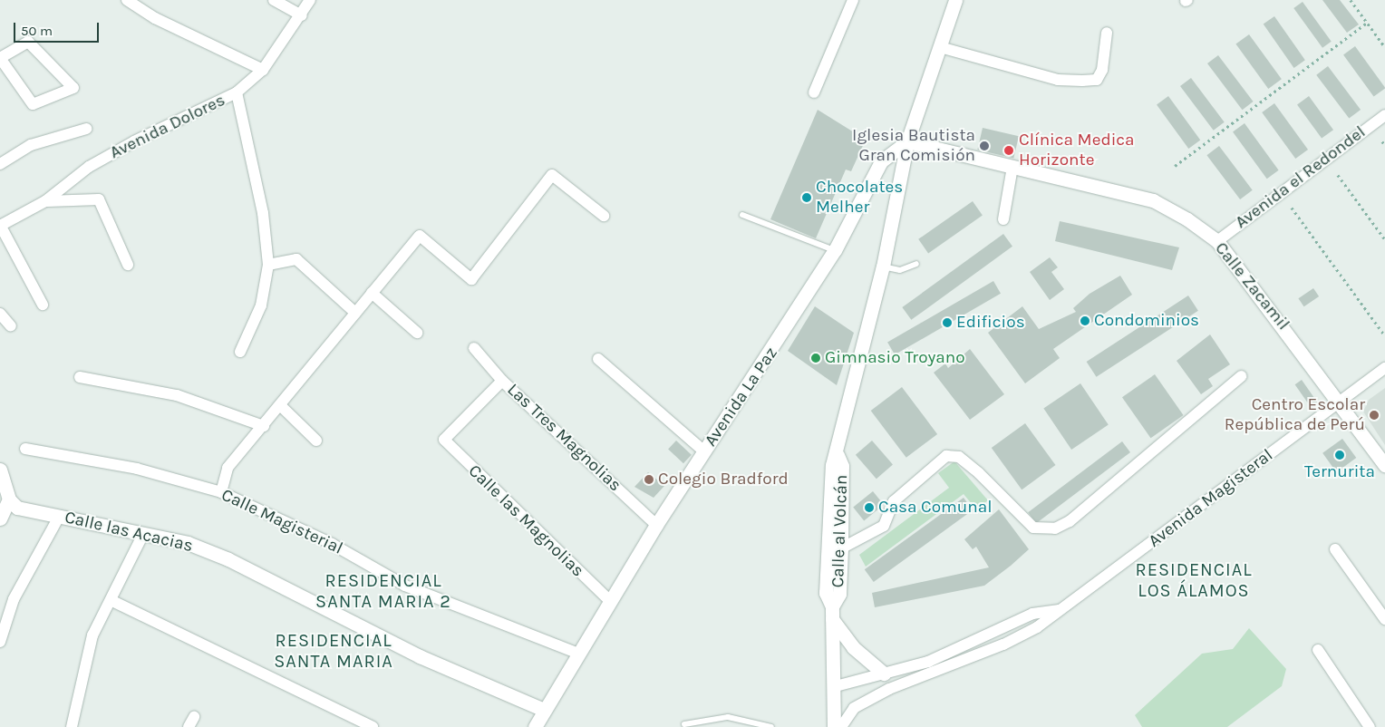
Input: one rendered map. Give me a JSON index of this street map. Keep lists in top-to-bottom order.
{
  "streets": {
    "street": [
      "Avenida Dolores",
      "Avenida el Redondel",
      "Calle Zacamil",
      "Avenida La Paz",
      "Las Tres Magnolias",
      "Avenida Magisteral",
      "Calle las Magnolias",
      "Calle Magisterial",
      "Calle al Volcán",
      "Calle las Acacias"
    ]
  },
  "crossings": [
    ["Avenida el Redondel", "Calle Zacamil"],
    ["Calle Zacamil", "Avenida La Paz"],
    ["Calle Zacamil", "Avenida Magisteral"],
    ["Calle Zacamil", "Calle al Volcán"],
    ["Avenida La Paz", "Las Tres Magnolias"],
    ["Avenida La Paz", "Calle las Magnolias"],
    ["Avenida La Paz", "Calle Magisterial"],
    ["Avenida La Paz", "Calle al Volcán"],
    ["Avenida La Paz", "Calle las Acacias"],
    ["Las Tres Magnolias", "Calle las Magnolias"],
    ["Avenida Magisteral", "Calle al Volcán"]
  ],
  "districts": ["RESIDENCIAL LOS ÁLAMOS", "RESIDENCIAL SANTA MARIA 2", "RESIDENCIAL SANTA MARIA"],
  "places": [
    "Iglesia Bautista Gran Comisión",
    "Clínica Medica Horizonte",
    "Chocolates Melher",
    "Condominios",
    "Edificios",
    "Gimnasio Troyano",
    "Centro Escolar República de Perú",
    "Ternurita",
    "Colegio Bradford",
    "Casa Comunal"
  ],
  "scale_bar": "50 m"
}
